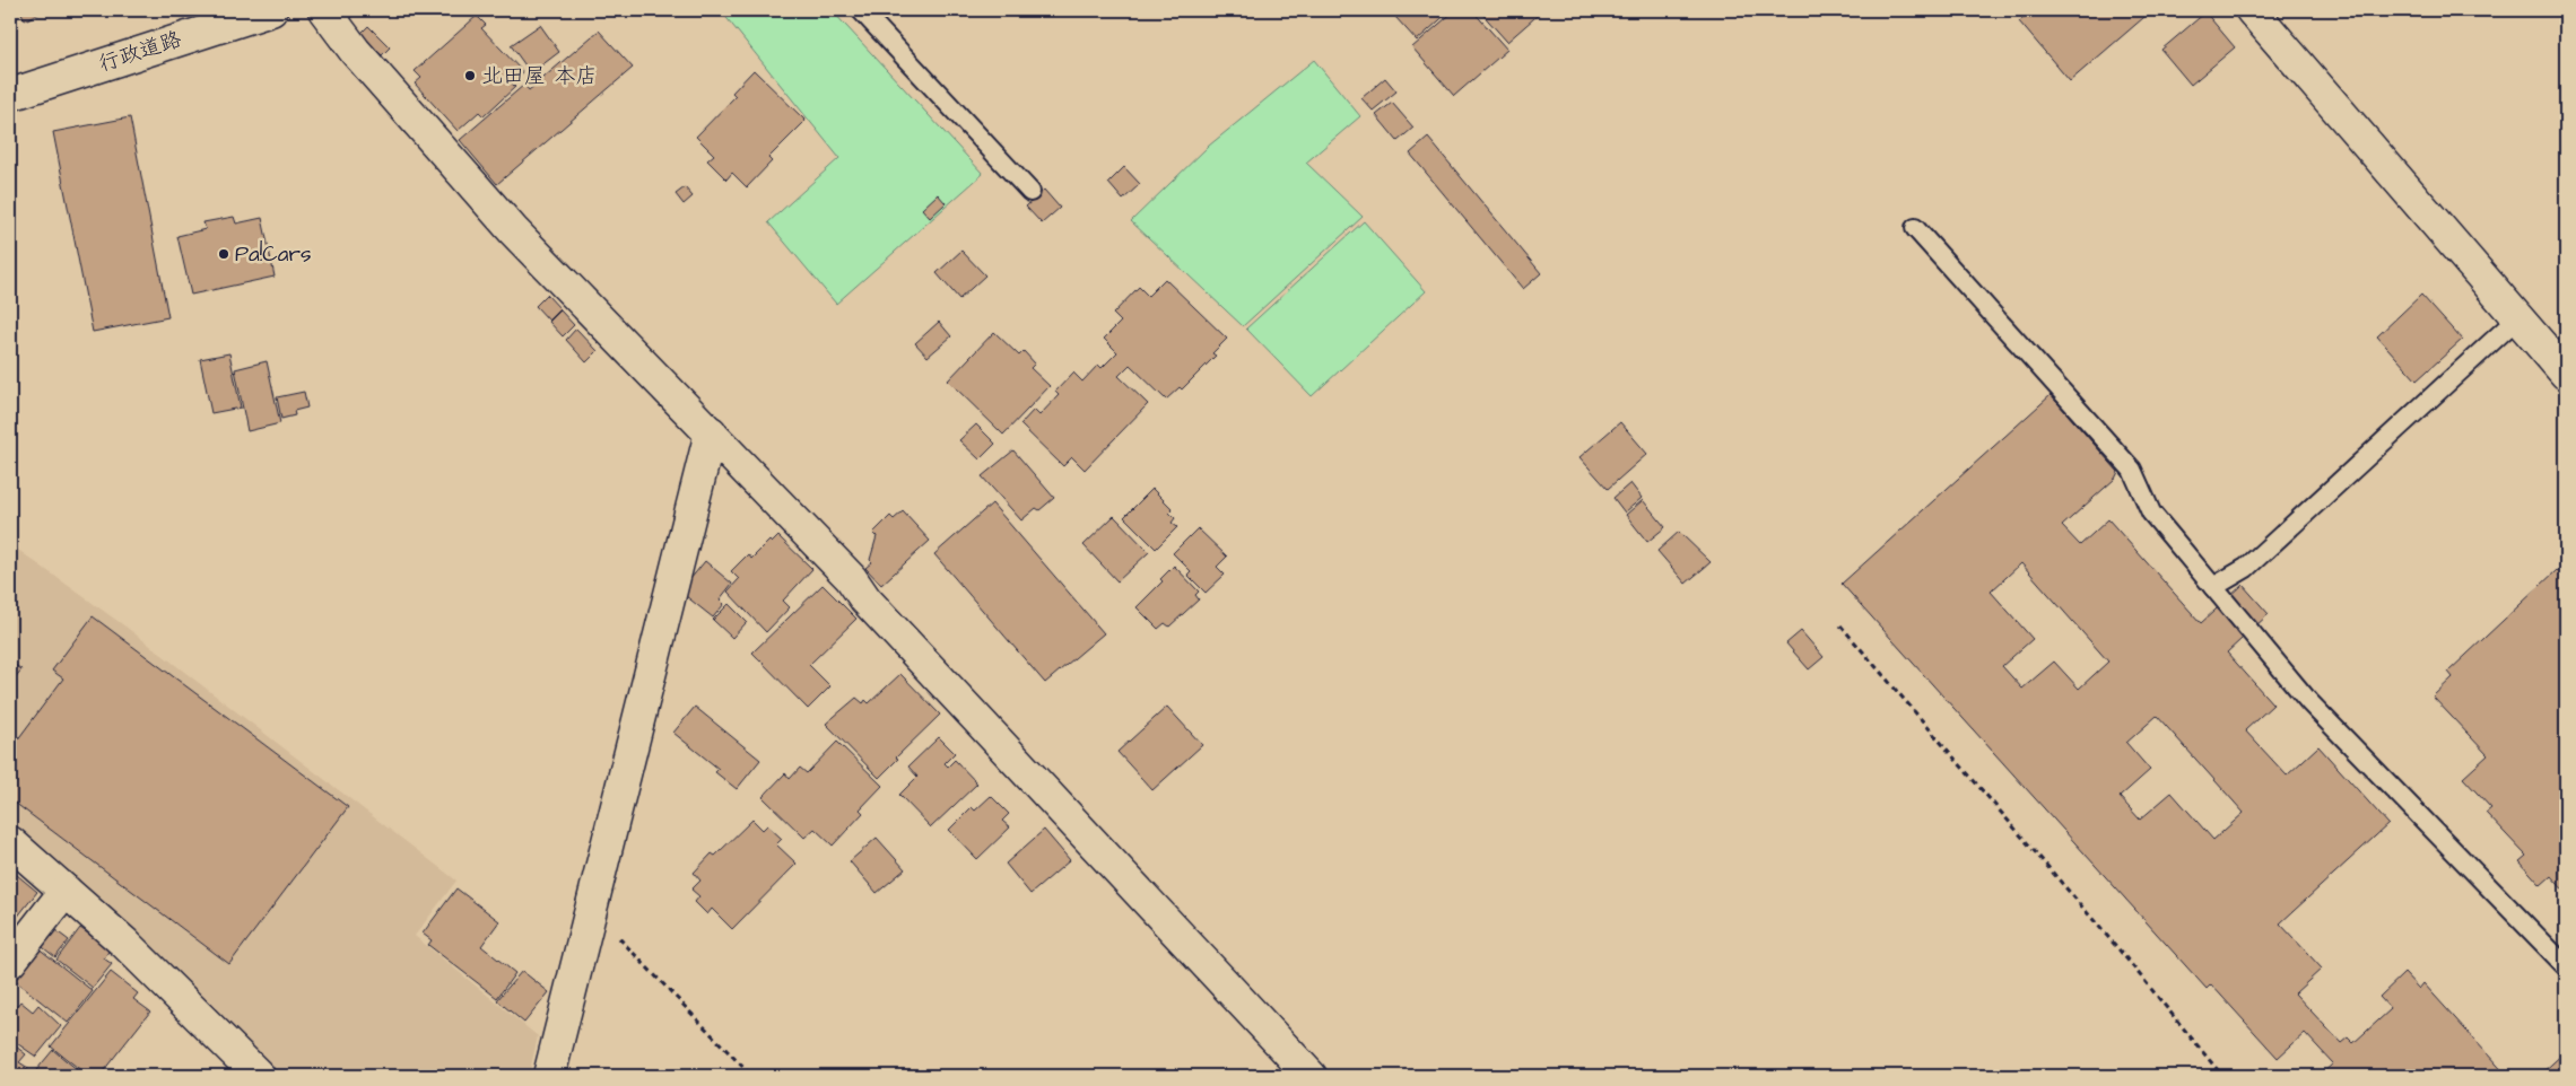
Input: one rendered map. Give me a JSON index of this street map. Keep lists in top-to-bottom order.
{
  "streets": {
    "main road": ["行政道路"]
  },
  "places": ["北田屋 本店", "Pa!Cars"]
}
